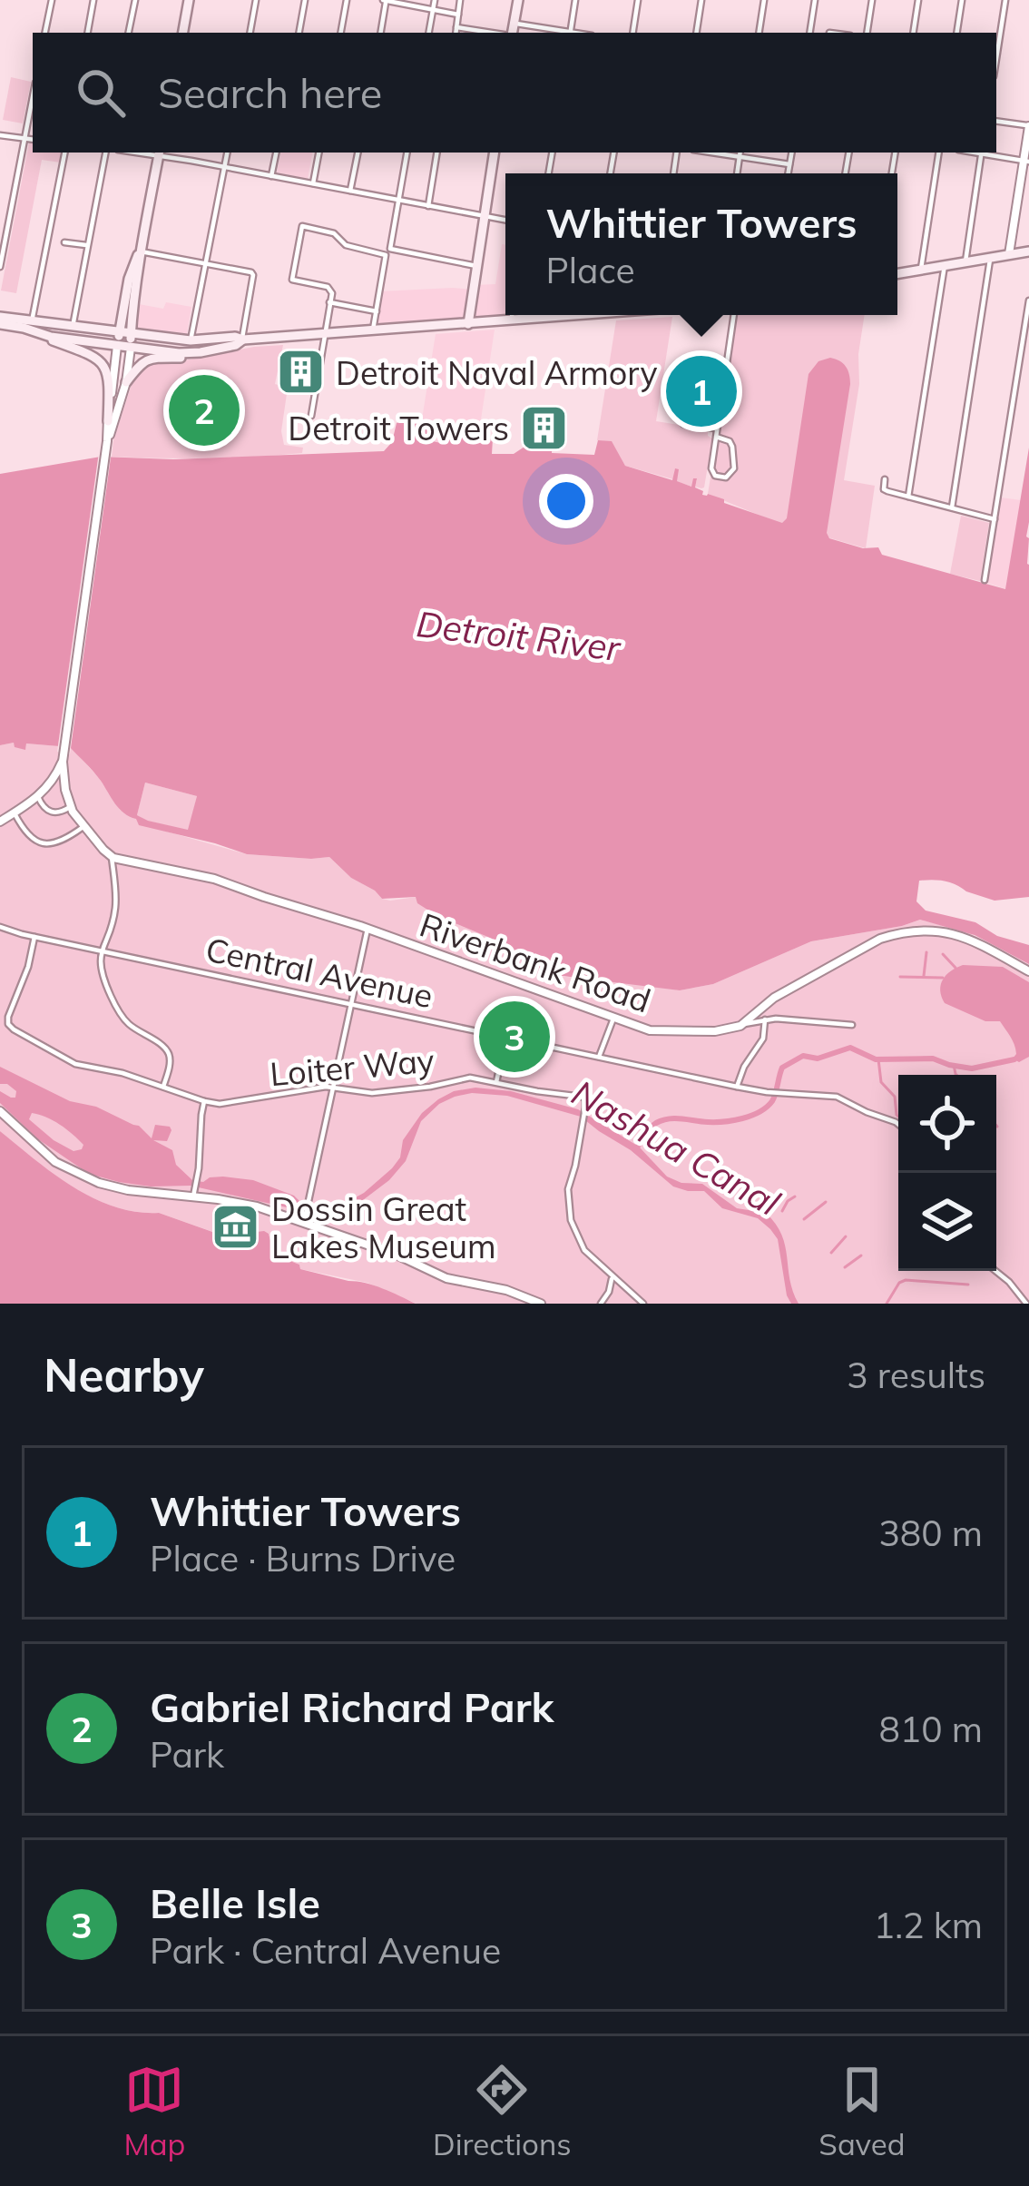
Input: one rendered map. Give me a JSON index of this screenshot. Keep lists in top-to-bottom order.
{
  "streets": {
    "street": ["Riverbank Road", "Central Avenue", "Loiter Way"]
  },
  "crossings": [
    ["Central Avenue", "Loiter Way"]
  ],
  "water": ["Detroit River", "Nashua Canal"],
  "places": {
    "building": ["Detroit Naval Armory", "Detroit Towers"],
    "museum": ["Dossin Great Lakes Museum"]
  },
  "page": {
    "search": "Search here",
    "popup": ["Whittier Towers", "Place"],
    "pins": ["1", "2", "3"],
    "heading": ["Nearby", "3 results"],
    "list": [
      {
        "mark": "1",
        "name": "Whittier Towers",
        "note": "Place · Burns Drive",
        "value": "380 m"
      },
      {
        "mark": "2",
        "name": "Gabriel Richard Park",
        "note": "Park",
        "value": "810 m"
      },
      {
        "mark": "3",
        "name": "Belle Isle",
        "note": "Park · Central Avenue",
        "value": "1.2 km"
      }
    ],
    "nav": ["Map", "Directions", "Saved"]
  }
}
